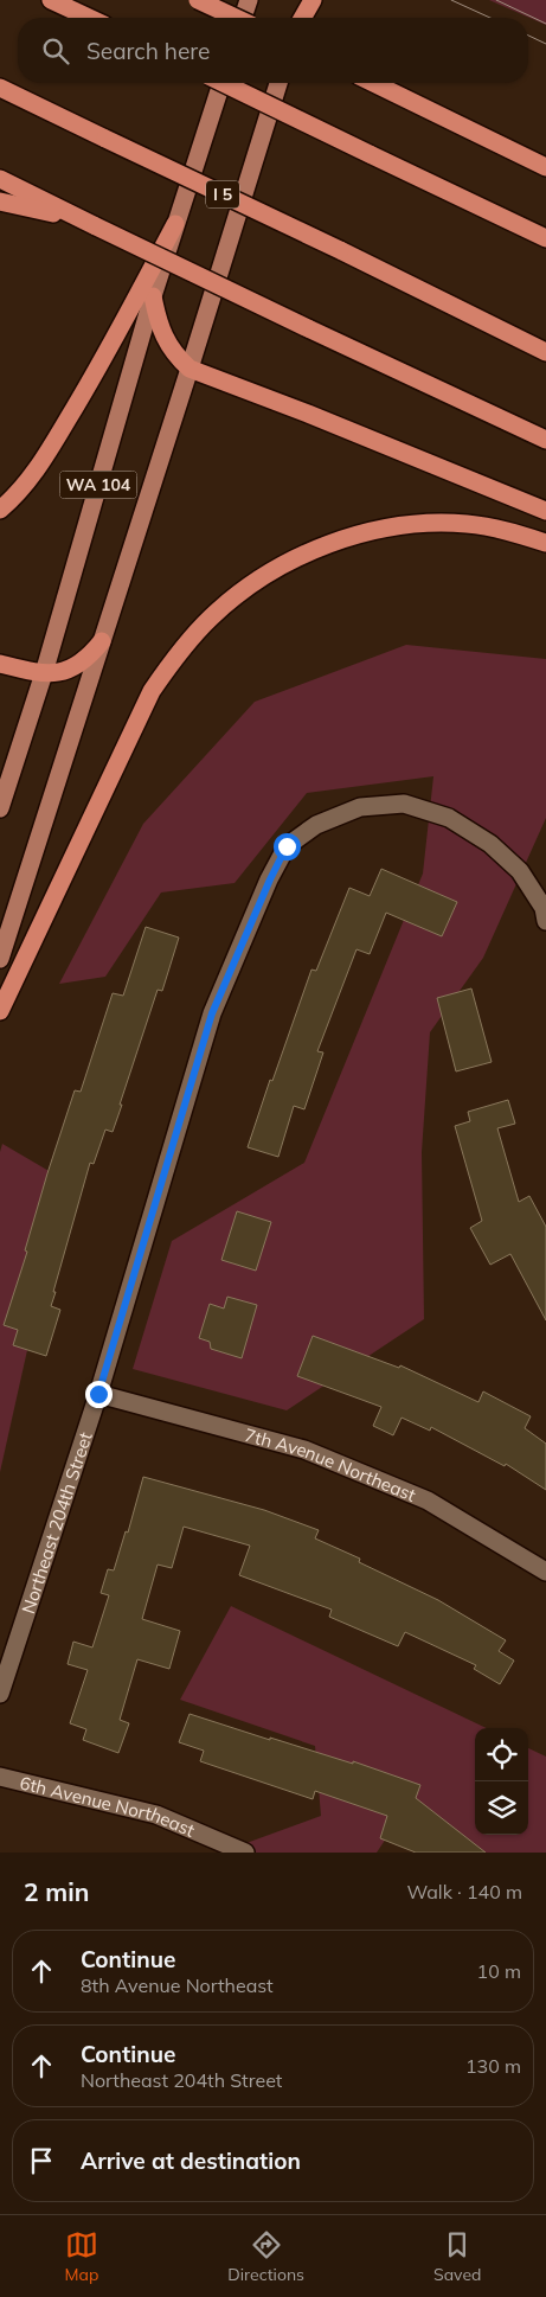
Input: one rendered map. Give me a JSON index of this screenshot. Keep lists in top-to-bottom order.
{
  "streets": {
    "highway": ["I 5"],
    "main road": ["WA 104"],
    "street": ["7th Avenue Northeast", "Northeast 204th Street", "6th Avenue Northeast"]
  },
  "crossings": [
    ["7th Avenue Northeast", "Northeast 204th Street"]
  ],
  "page": {
    "search": "Search here",
    "heading": ["2 min", "Walk · 140 m"],
    "list": [
      ["Continue", "8th Avenue Northeast", "10 m"],
      ["Continue", "Northeast 204th Street", "130 m"],
      "Arrive at destination"
    ],
    "nav": ["Map", "Directions", "Saved"]
  }
}
